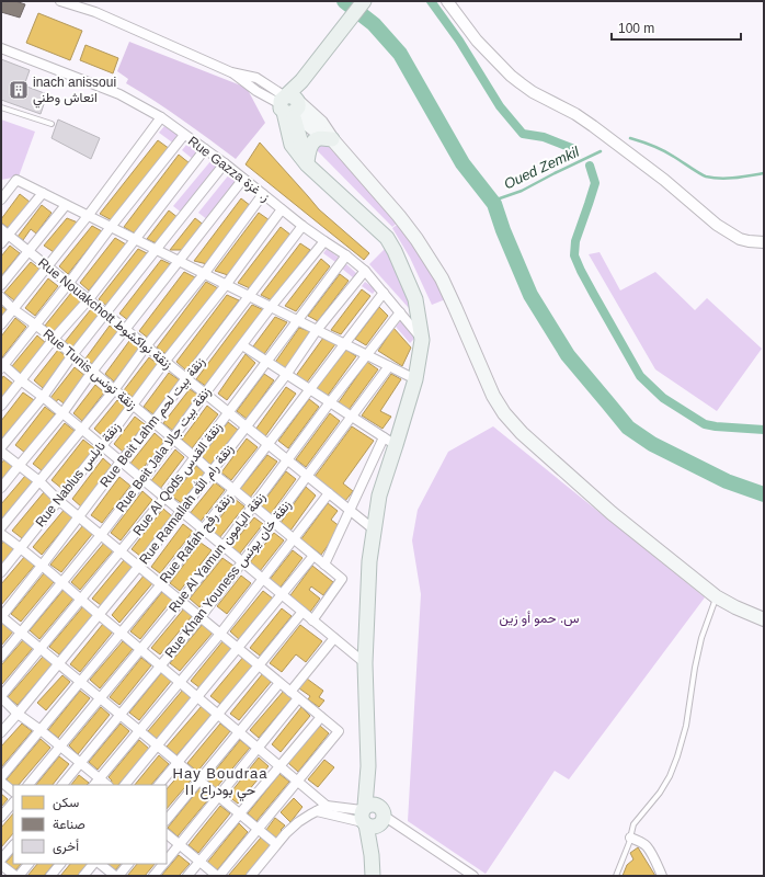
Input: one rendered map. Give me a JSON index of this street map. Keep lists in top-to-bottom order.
{
  "streets": {
    "street": [
      "Rue Gazza ز. غزة",
      "Rue Nouakchott زنقة نواكشوط",
      "Rue Tunis زنقة تونس",
      "Rue Beit Lahm زنقة بيت لحم",
      "Rue Beit Jala زنقة بيت جالا",
      "Rue Nablus زنقة نابلس",
      "Rue Al Qods زنقة القدس",
      "Rue Ramallah زنقة رام الله",
      "Rue Rafah زنقة رفح",
      "Rue Al Yamun زنقة اليامون",
      "Rue Khan Youness زنقة خان يونس"
    ]
  },
  "crossings": [
    ["Rue Gazza ز. غزة", "Rue Beit Lahm زنقة بيت لحم"],
    ["Rue Gazza ز. غزة", "Rue Beit Jala زنقة بيت جالا"],
    ["Rue Gazza ز. غزة", "Rue Nablus زنقة نابلس"],
    ["Rue Gazza ز. غزة", "Rue Al Qods زنقة القدس"],
    ["Rue Gazza ز. غزة", "Rue Ramallah زنقة رام الله"],
    ["Rue Gazza ز. غزة", "Rue Rafah زنقة رفح"],
    ["Rue Gazza ز. غزة", "Rue Al Yamun زنقة اليامون"],
    ["Rue Nouakchott زنقة نواكشوط", "Rue Beit Lahm زنقة بيت لحم"],
    ["Rue Nouakchott زنقة نواكشوط", "Rue Beit Jala زنقة بيت جالا"],
    ["Rue Nouakchott زنقة نواكشوط", "Rue Nablus زنقة نابلس"],
    ["Rue Nouakchott زنقة نواكشوط", "Rue Al Qods زنقة القدس"],
    ["Rue Nouakchott زنقة نواكشوط", "Rue Ramallah زنقة رام الله"],
    ["Rue Nouakchott زنقة نواكشوط", "Rue Rafah زنقة رفح"],
    ["Rue Nouakchott زنقة نواكشوط", "Rue Al Yamun زنقة اليامون"],
    ["Rue Nouakchott زنقة نواكشوط", "Rue Khan Youness زنقة خان يونس"],
    ["Rue Tunis زنقة تونس", "Rue Beit Lahm زنقة بيت لحم"],
    ["Rue Tunis زنقة تونس", "Rue Beit Jala زنقة بيت جالا"],
    ["Rue Tunis زنقة تونس", "Rue Nablus زنقة نابلس"],
    ["Rue Tunis زنقة تونس", "Rue Al Qods زنقة القدس"],
    ["Rue Tunis زنقة تونس", "Rue Ramallah زنقة رام الله"],
    ["Rue Tunis زنقة تونس", "Rue Rafah زنقة رفح"],
    ["Rue Tunis زنقة تونس", "Rue Al Yamun زنقة اليامون"],
    ["Rue Tunis زنقة تونس", "Rue Khan Youness زنقة خان يونس"]
  ],
  "districts": ["Hay Boudraa II حي بودراع"],
  "water": ["Oued Zemkil"],
  "parks": ["س. حمو أو زين"],
  "places": {
    "building": ["inach anissoui انعاش وطني"]
  },
  "legend": ["سكن", "صناعة", "أخرى"],
  "scale_bar": "100 m"
}
